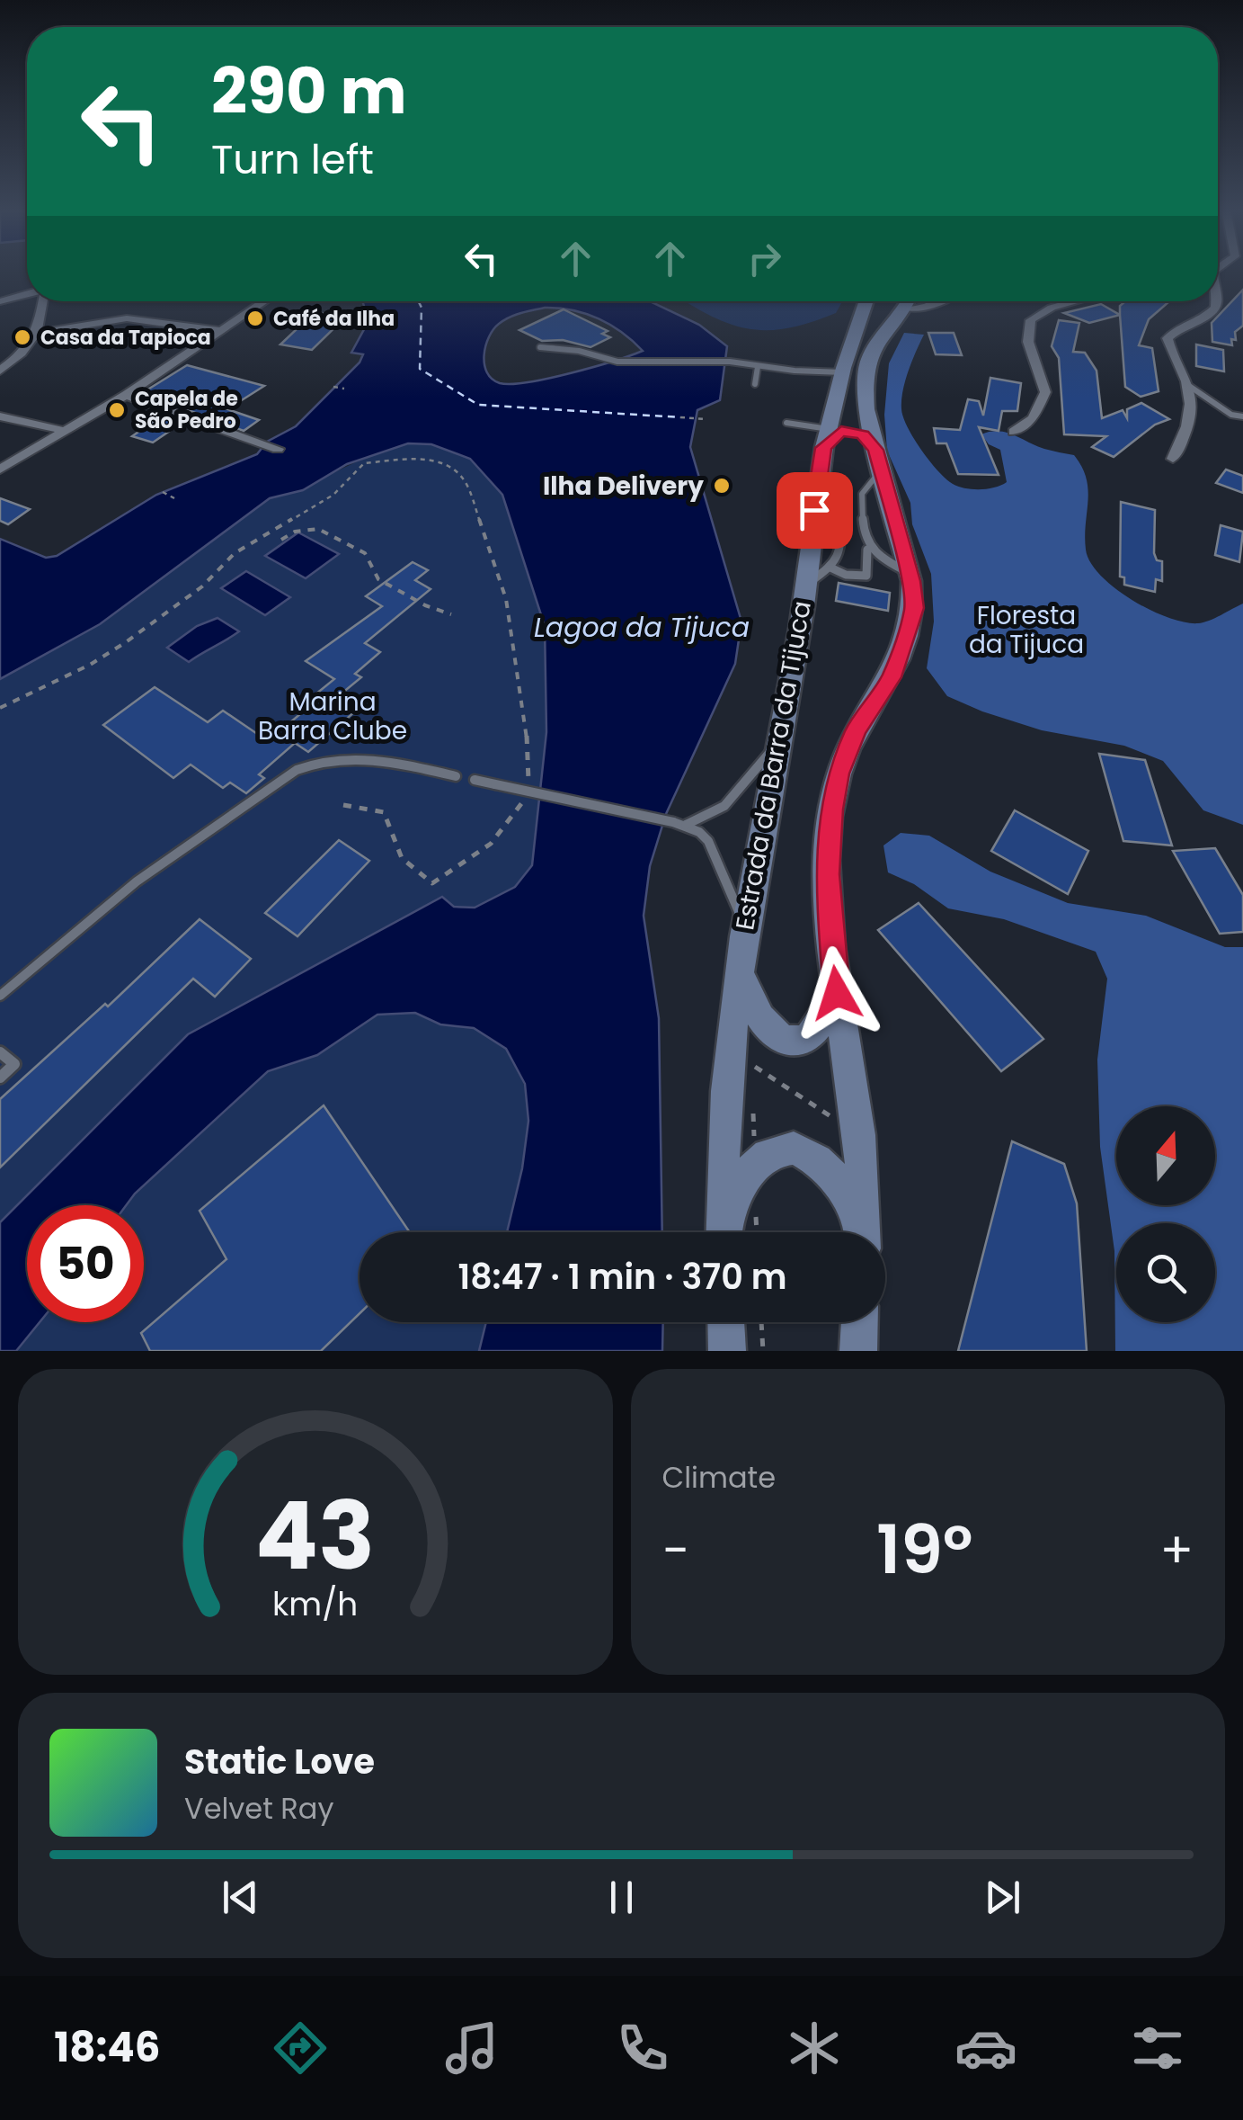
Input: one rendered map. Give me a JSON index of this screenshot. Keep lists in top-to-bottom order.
{
  "streets": {
    "main road": ["Estrada da Barra da Tijuca"]
  },
  "water": ["Lagoa da Tijuca"],
  "parks": ["Floresta da Tijuca", "Marina Barra Clube"],
  "places": [
    "Café da Ilha",
    "Casa da Tapioca",
    "Capela de São Pedro",
    "Ilha Delivery"
  ],
  "north": "top",
  "page": {
    "turn": ["290 m", "Turn left"],
    "limit": "50",
    "trip": "18:47 · 1 min · 370 m",
    "tile": "Climate",
    "heat": ["−", "19°", "+"],
    "song": ["Static Love", "Velvet Ray"],
    "tabs": "18:46",
    "gauge": ["43", "km/h"]
  }
}
